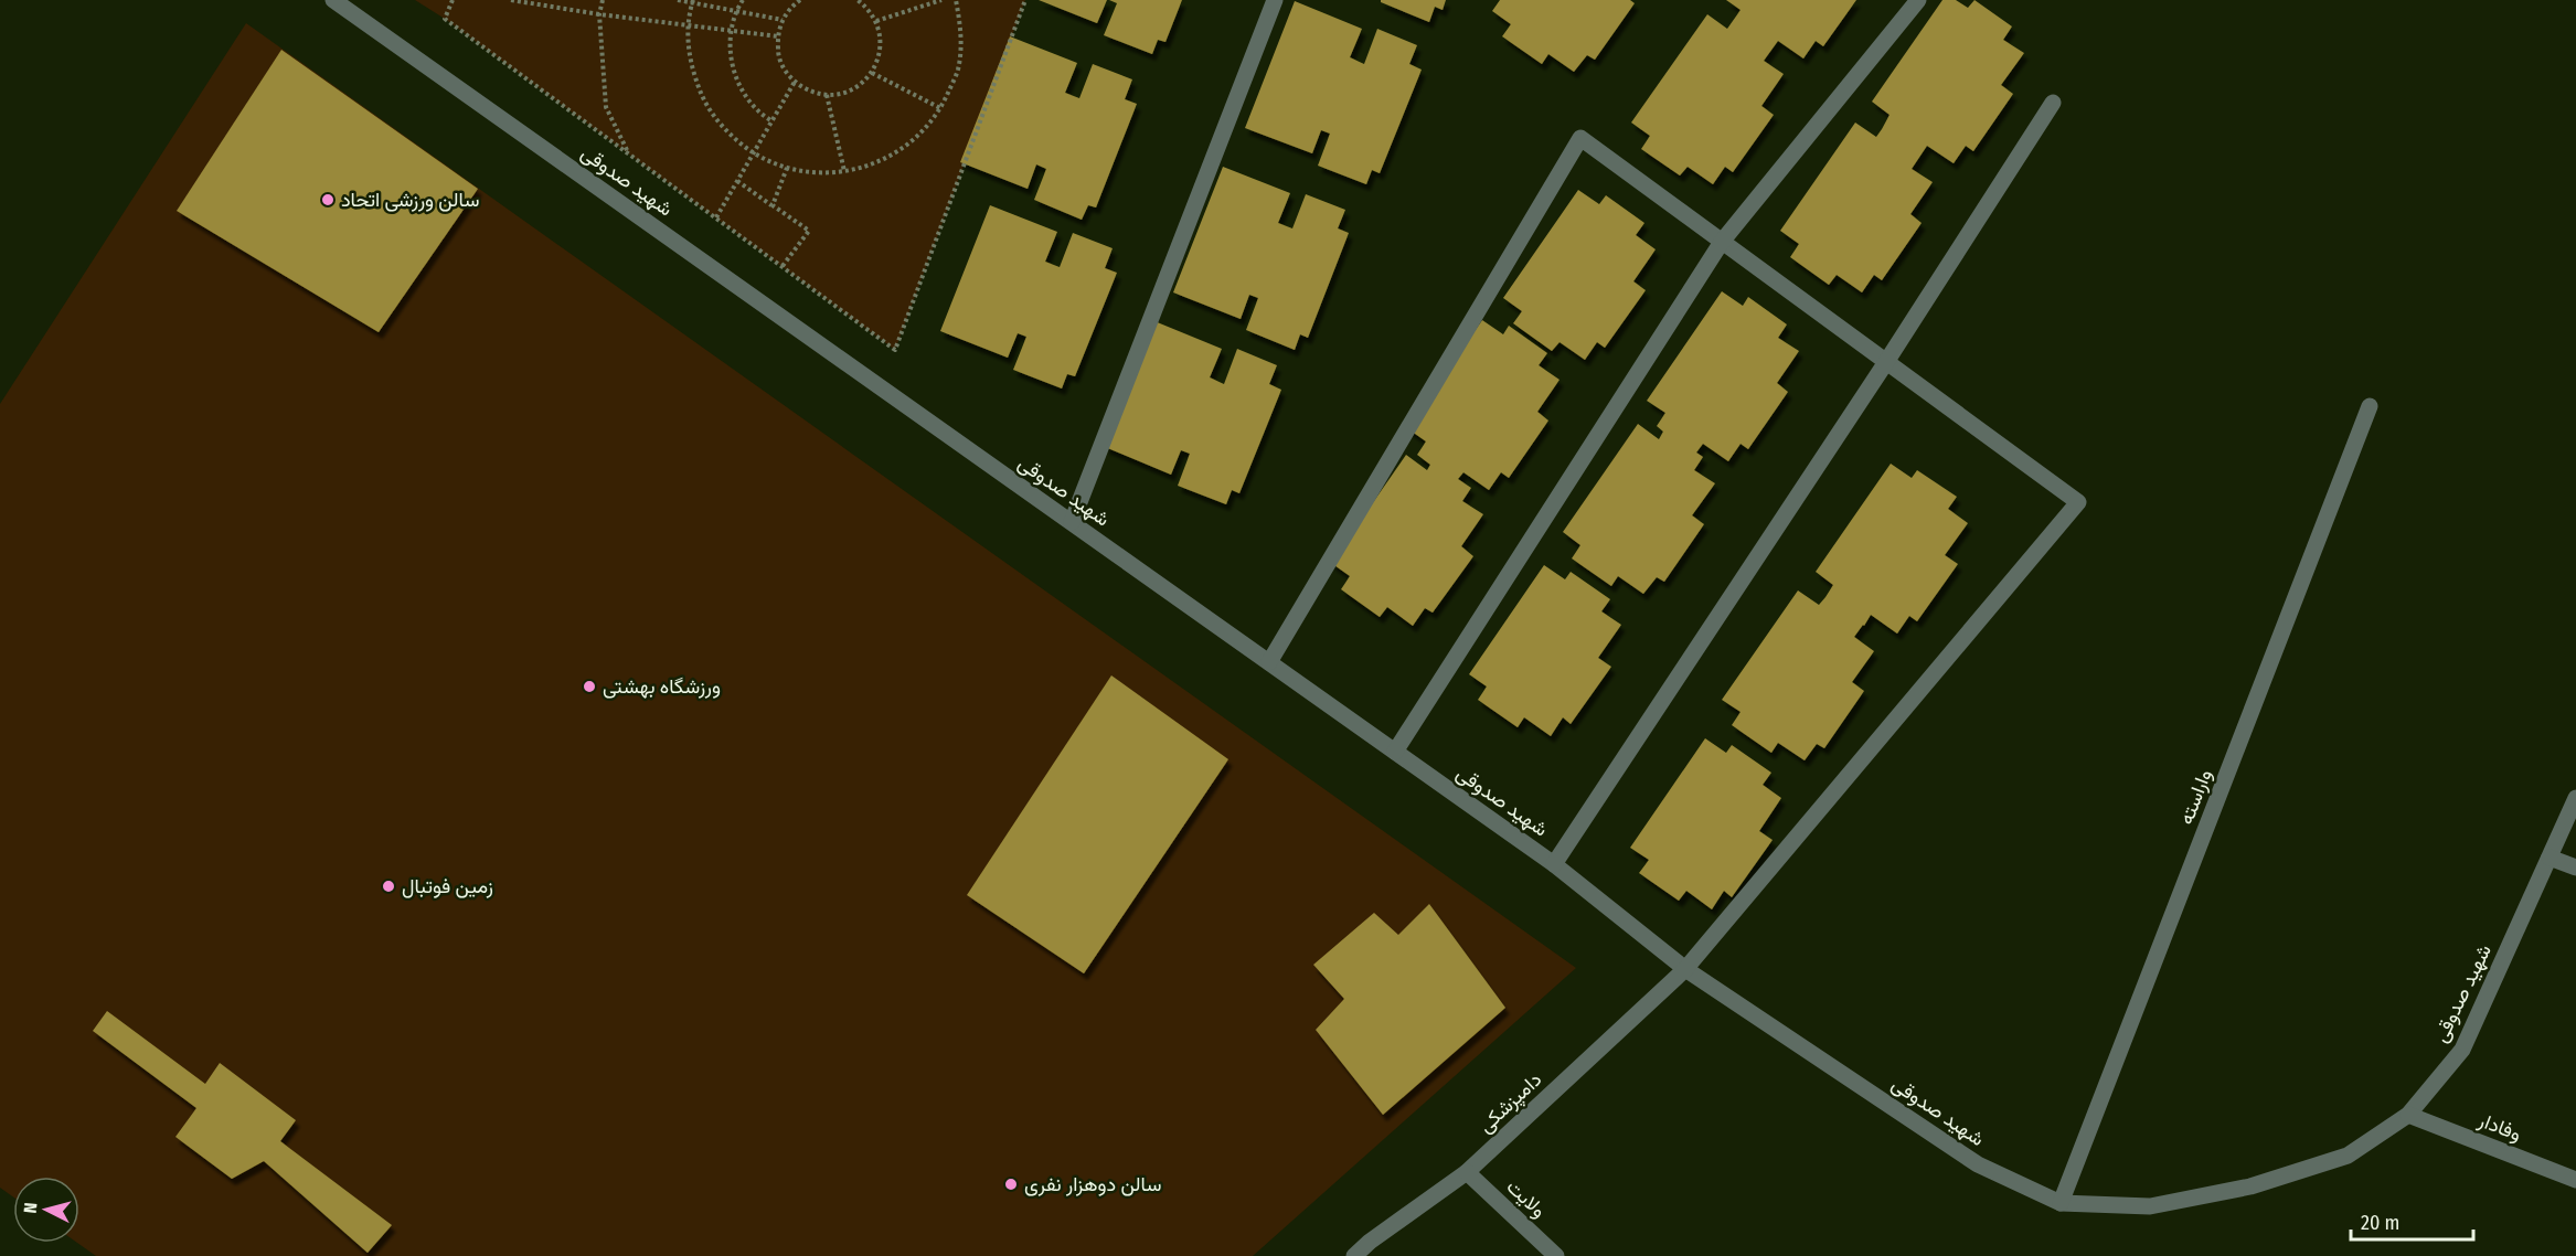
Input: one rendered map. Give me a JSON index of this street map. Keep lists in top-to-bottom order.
{
  "streets": {
    "street": [
      "شهید صدوقی",
      "واراسته",
      "دامپزشکی",
      "وفادار",
      "ولایت"
    ]
  },
  "crossings": [
    ["شهید صدوقی", "واراسته"],
    ["شهید صدوقی", "دامپزشکی"],
    ["شهید صدوقی", "وفادار"],
    ["دامپزشکی", "ولایت"]
  ],
  "places": [
    "سالن ورزشی اتحاد",
    "ورزشگاه بهشتی",
    "زمین فوتبال",
    "سالن دوهزار نفری"
  ],
  "scale_bar": "20 m",
  "north": "left"
}
